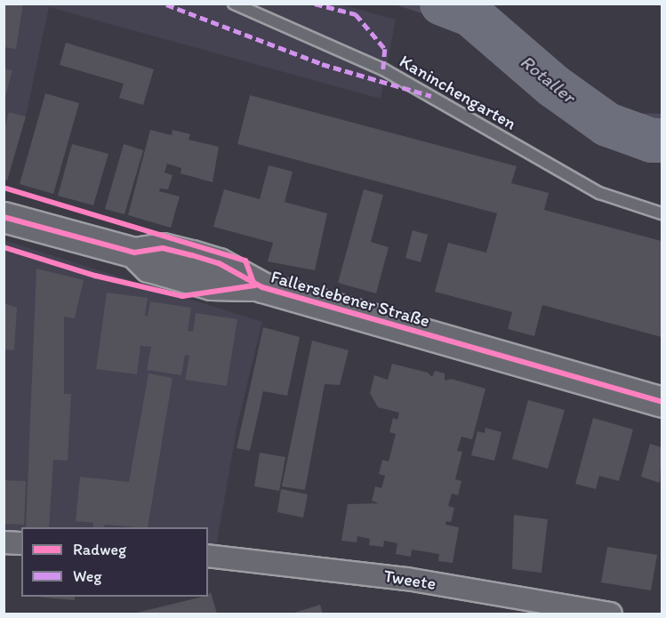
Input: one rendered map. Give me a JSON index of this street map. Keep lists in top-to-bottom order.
{
  "streets": {
    "street": ["Fallerslebener Straße", "Tweete"],
    "lane": ["Kaninchengarten"]
  },
  "water": ["Rotaller"],
  "legend": ["Radweg", "Weg"]
}
